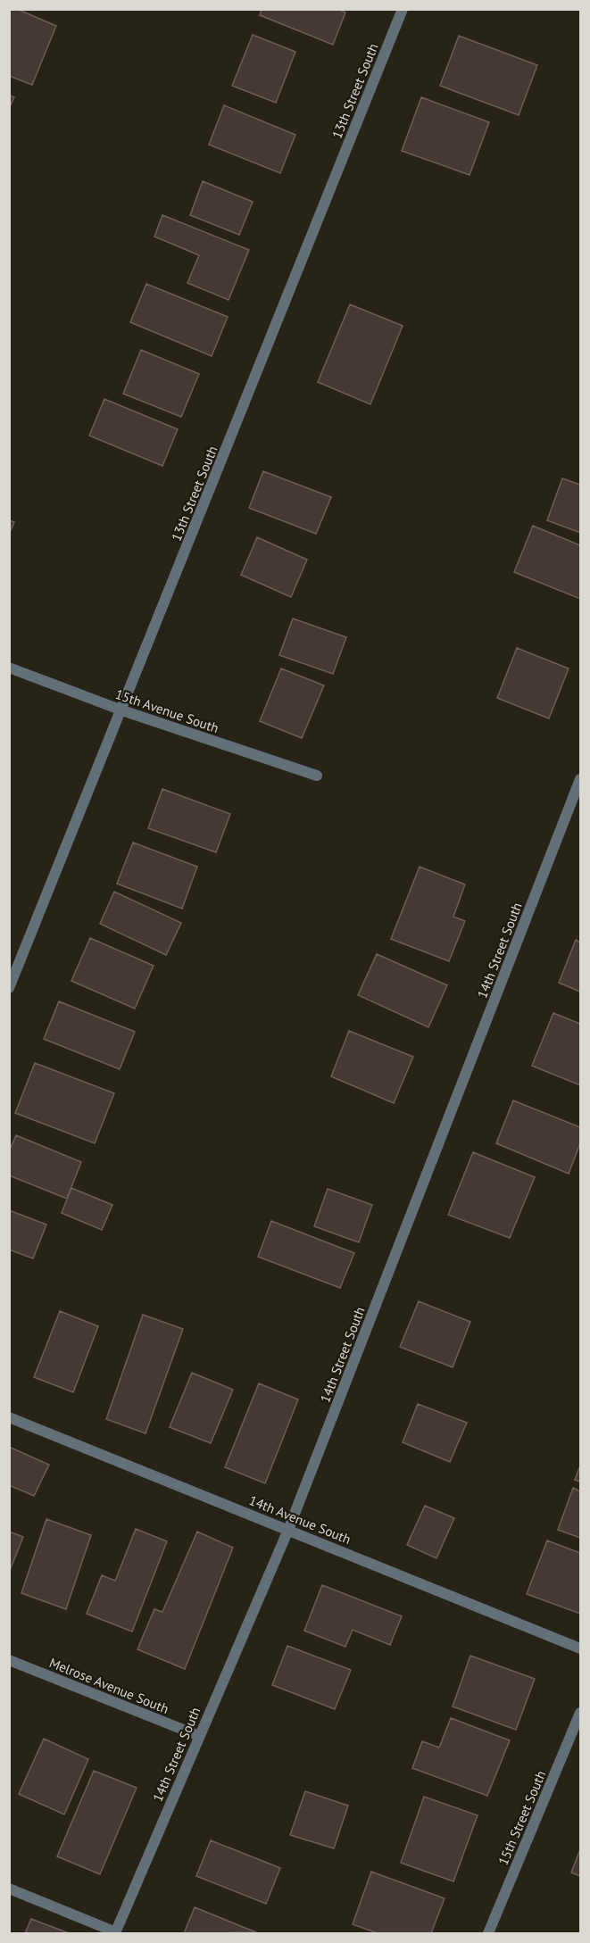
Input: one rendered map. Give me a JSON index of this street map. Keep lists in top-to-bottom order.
{
  "streets": {
    "street": [
      "13th Street South",
      "15th Avenue South",
      "14th Street South",
      "14th Avenue South",
      "Melrose Avenue South",
      "15th Street South"
    ]
  },
  "crossings": [
    ["13th Street South", "15th Avenue South"],
    ["14th Street South", "14th Avenue South"],
    ["14th Street South", "Melrose Avenue South"]
  ]
}
